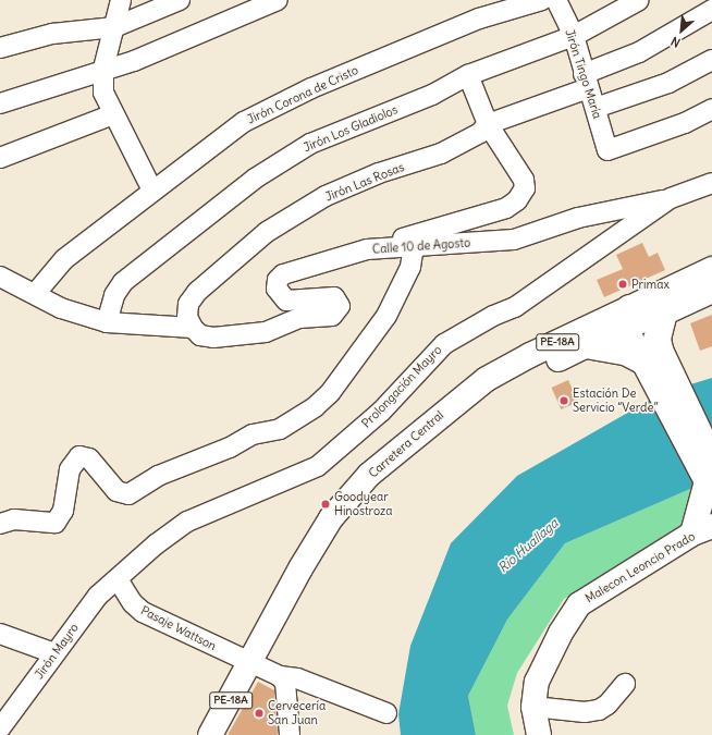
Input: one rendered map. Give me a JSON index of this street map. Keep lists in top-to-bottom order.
{
  "streets": {
    "main road": ["PE-18A", "Carretera Central", "Malecon Leoncio Prado"],
    "street": [
      "Jirón Tingo María",
      "Jirón Corona de Cristo",
      "Jirón Los Gladiolos",
      "Jirón Las Rosas",
      "Calle 10 de Agosto",
      "Prolongación Mayro",
      "Pasaje Wattson",
      "Jirón Mayro"
    ]
  },
  "crossings": [
    ["Jirón Tingo María", "Jirón Los Gladiolos"],
    ["Jirón Tingo María", "Jirón Las Rosas"],
    ["Jirón Corona de Cristo", "Calle 10 de Agosto"],
    ["Jirón Los Gladiolos", "Calle 10 de Agosto"],
    ["Jirón Las Rosas", "Calle 10 de Agosto"],
    ["Calle 10 de Agosto", "Prolongación Mayro"],
    ["PE-18A", "Carretera Central"],
    ["Prolongación Mayro", "Pasaje Wattson"],
    ["Prolongación Mayro", "Jirón Mayro"],
    ["Carretera Central", "Pasaje Wattson"],
    ["Pasaje Wattson", "Jirón Mayro"]
  ],
  "water": ["Río Huallaga"],
  "places": [
    "Primax",
    "Estación De Servicio “Verde”",
    "Goodyear Hinostroza",
    "Cervecería San Juan"
  ],
  "north": "bottom left"
}
